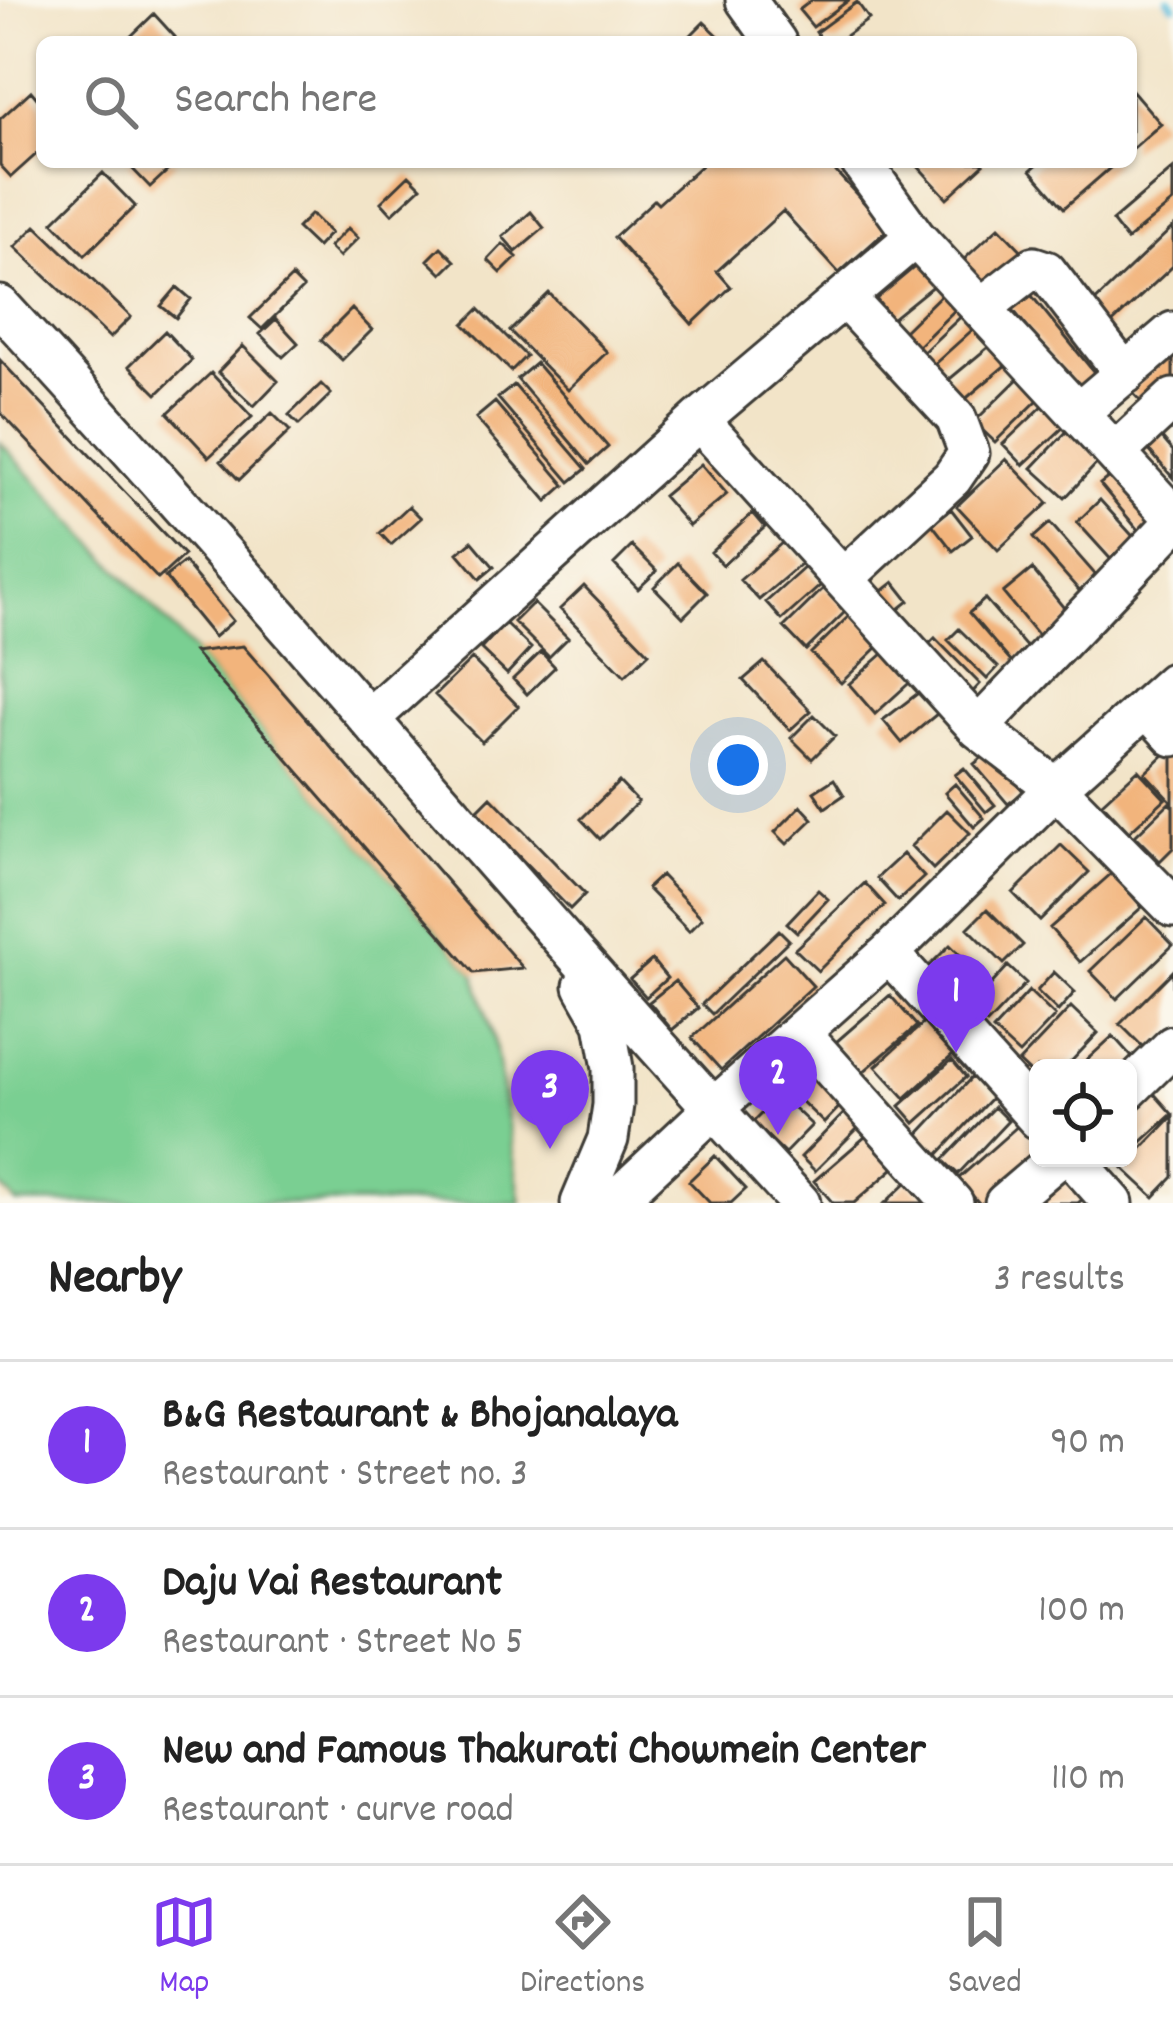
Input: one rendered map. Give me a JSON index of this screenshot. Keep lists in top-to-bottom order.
{
  "page": {
    "search": "Search here",
    "pins": ["1", "2", "3"],
    "heading": ["Nearby", "3 results"],
    "list": [
      {
        "mark": "1",
        "name": "B&G Restaurant & Bhojanalaya",
        "note": "Restaurant · Street no. 3",
        "value": "90 m"
      },
      {
        "mark": "2",
        "name": "Daju Vai Restaurant",
        "note": "Restaurant · Street No 5",
        "value": "100 m"
      },
      {
        "mark": "3",
        "name": "New and Famous Thakurati Chowmein Center",
        "note": "Restaurant · curve road",
        "value": "110 m"
      }
    ],
    "nav": ["Map", "Directions", "Saved"]
  }
}
